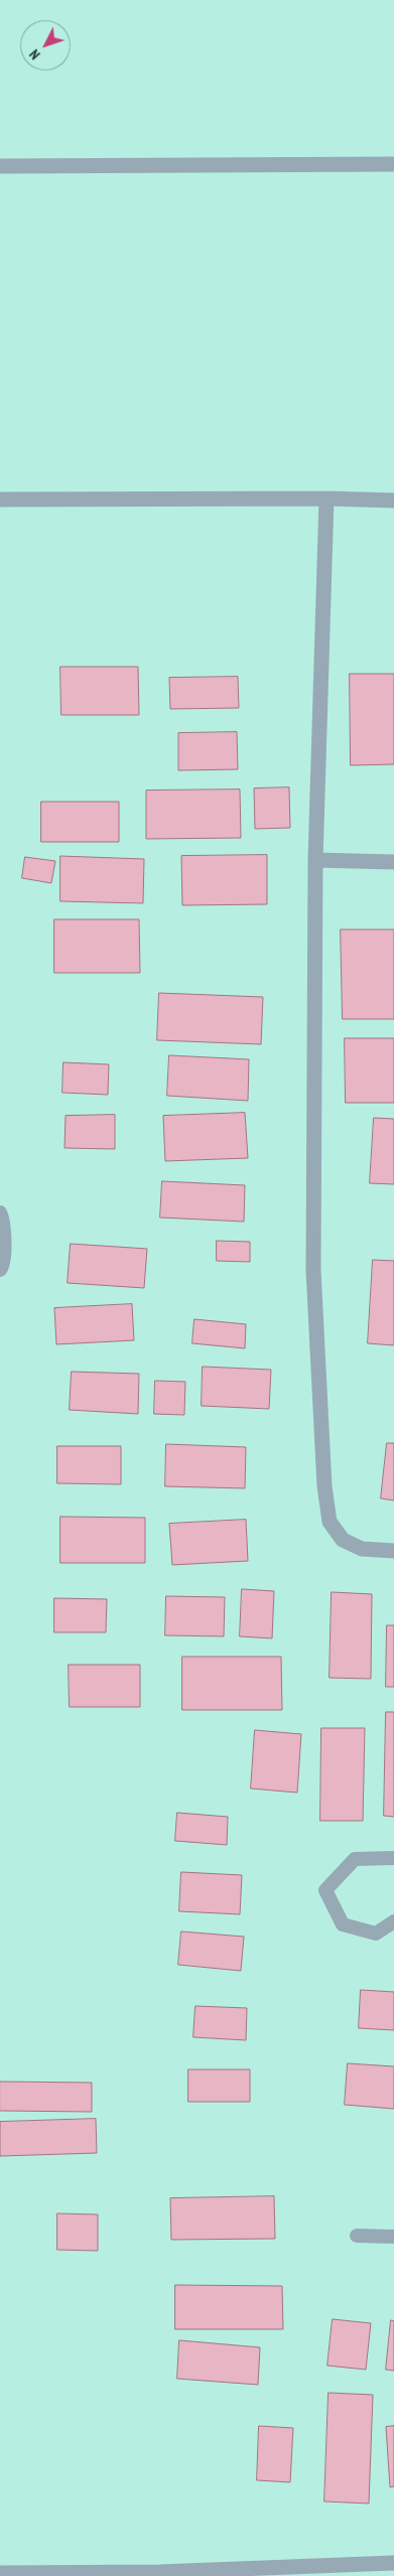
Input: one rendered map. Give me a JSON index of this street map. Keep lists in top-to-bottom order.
{
  "north": "bottom left"
}
